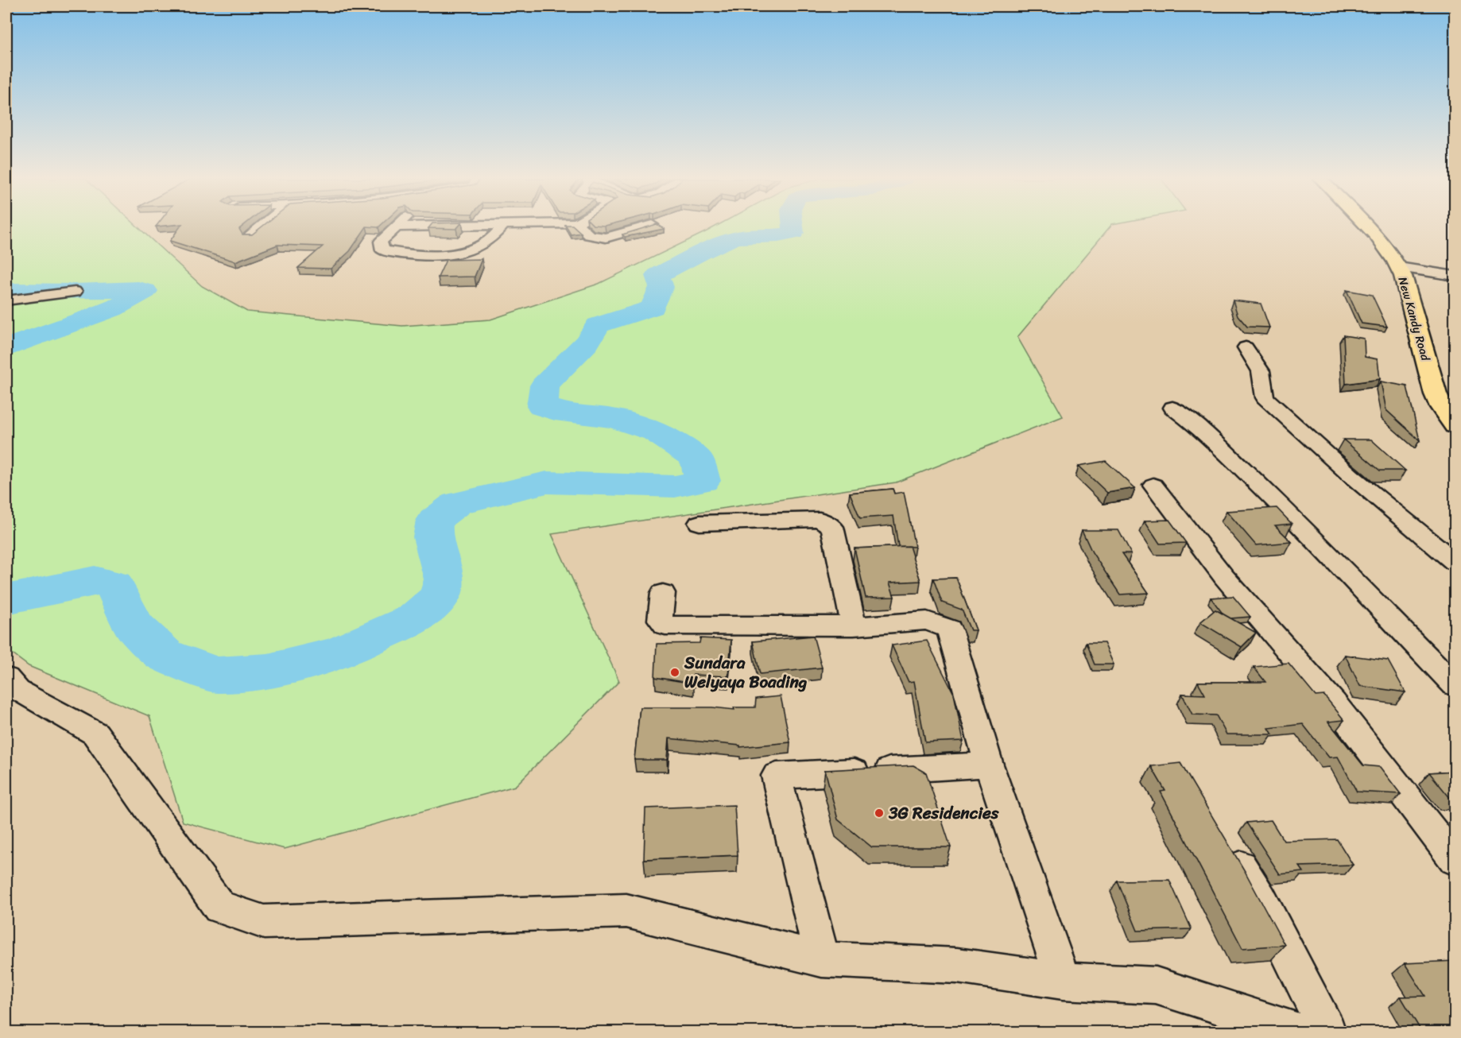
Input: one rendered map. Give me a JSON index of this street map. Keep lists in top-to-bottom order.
{
  "streets": {
    "main road": ["New Kandy Road"]
  },
  "places": ["Sundara Welyaya Boading", "3G Residencies"]
}
